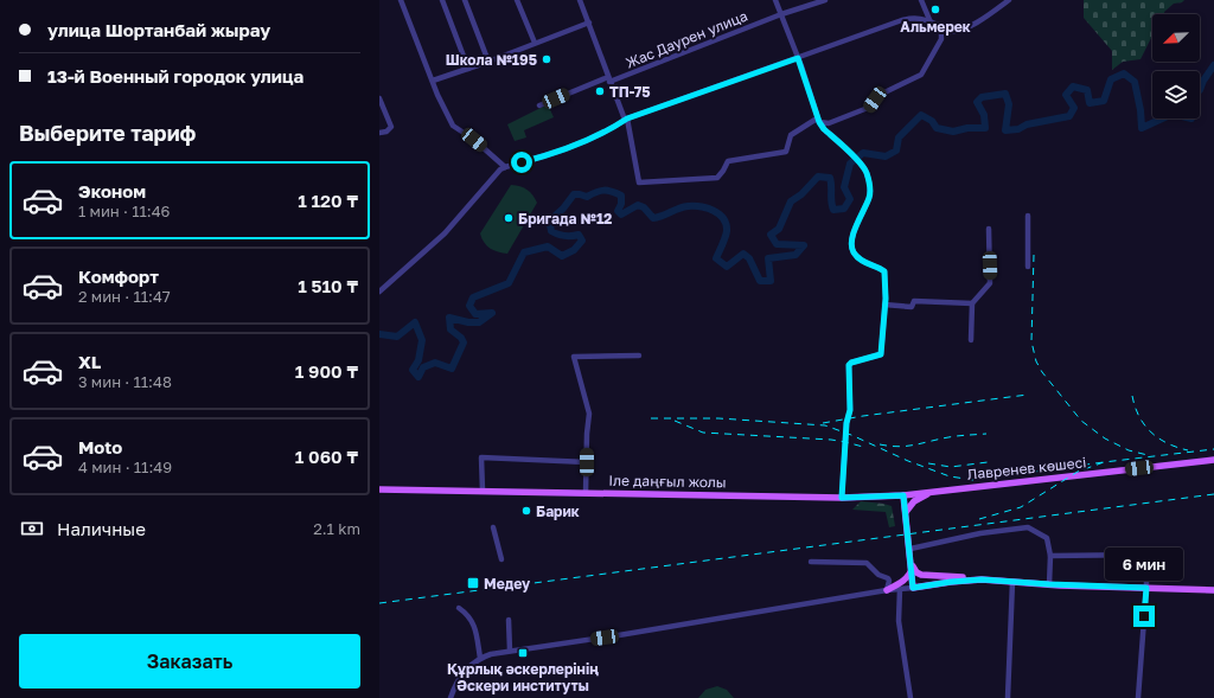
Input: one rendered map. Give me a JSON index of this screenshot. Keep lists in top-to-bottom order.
{
  "streets": {
    "main road": ["Лавренев көшесі", "Іле даңғыл жолы"],
    "street": ["Жас Даурен улица"]
  },
  "crossings": [
    ["Лавренев көшесі", "Іле даңғыл жолы"]
  ],
  "places": {
    "other": [
      "Альмерек",
      "Школа №195",
      "ТП-75",
      "Бригада №12",
      "Барик"
    ],
    "transit": ["Медеу", "Құрлық әскерлерінің Әскери институты"]
  },
  "north": "bottom left",
  "page": {
    "banner": ["улица Шортанбай жырау", "13-й Военный городок улица"],
    "heading": "Выберите тариф",
    "list": [
      {
        "name": "Эконом",
        "note": "1 мин · 11:46",
        "value": "1 120 ₸"
      },
      {
        "name": "Комфорт",
        "note": "2 мин · 11:47",
        "value": "1 510 ₸"
      },
      {
        "name": "XL",
        "note": "3 мин · 11:48",
        "value": "1 900 ₸"
      },
      {
        "name": "Moto",
        "note": "4 мин · 11:49",
        "value": "1 060 ₸"
      }
    ],
    "pay": ["Наличные", "2.1 km"],
    "bubble": "6 мин",
    "buttons": "Заказать"
  }
}
